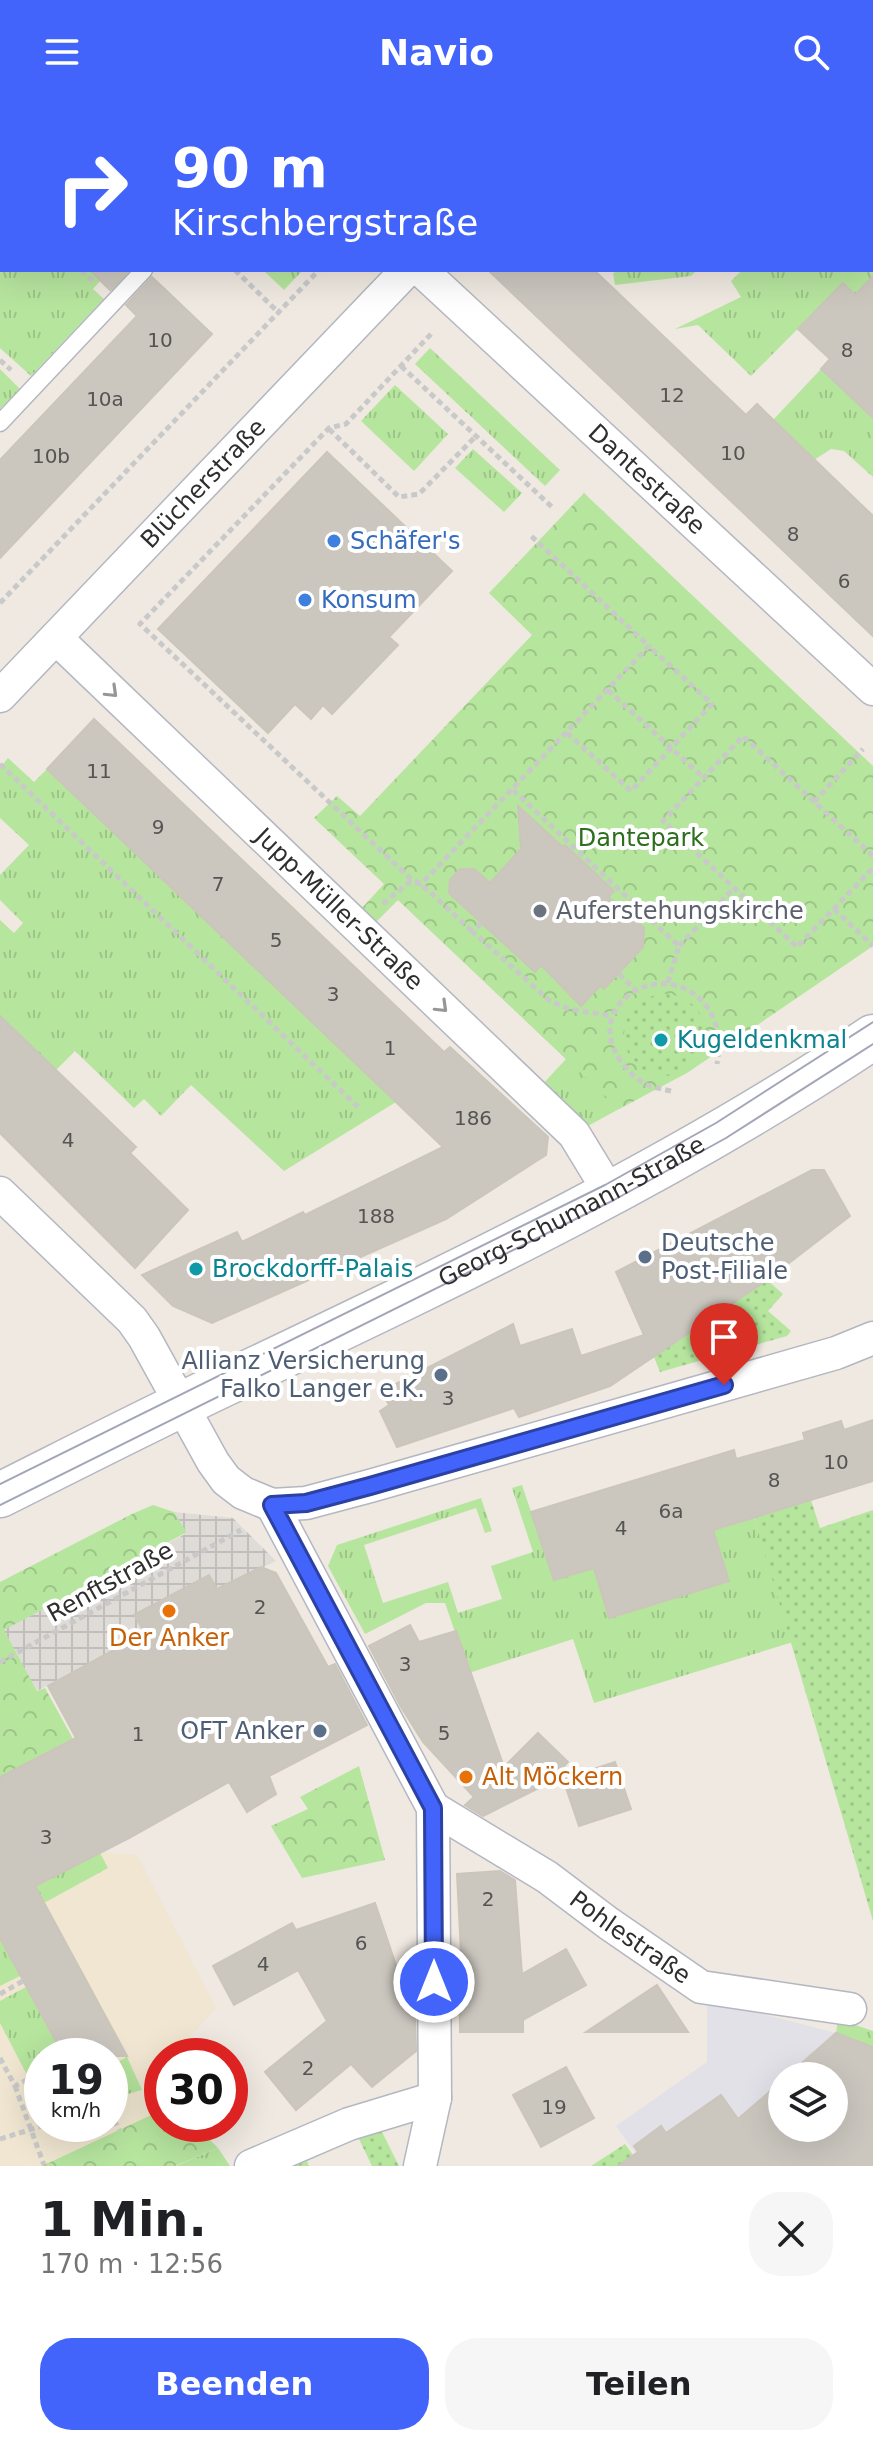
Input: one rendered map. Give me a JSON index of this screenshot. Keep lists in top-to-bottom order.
{
  "streets": {
    "main road": ["Georg-Schumann-Straße"],
    "street": [
      "Dantestraße",
      "Blücherstraße",
      "Jupp-Müller-Straße",
      "Pohlestraße"
    ],
    "path": ["Renftstraße"]
  },
  "crossings": [
    ["Blücherstraße", "Jupp-Müller-Straße"],
    ["Jupp-Müller-Straße", "Georg-Schumann-Straße"]
  ],
  "one_way": ["Jupp-Müller-Straße"],
  "parks": ["Dantepark"],
  "places": [
    "Schäfer's",
    "Konsum",
    "Auferstehungskirche",
    "Kugeldenkmal",
    "Deutsche Post-Filiale",
    "Brockdorff-Palais",
    "Allianz Versicherung Falko Langer e.K.",
    "Der Anker",
    "OFT Anker",
    "Alt Möckern"
  ],
  "house_numbers": [
    "10",
    "8",
    "12",
    "10a",
    "10",
    "10b",
    "8",
    "6",
    "11",
    "9",
    "7",
    "5",
    "3",
    "1",
    "186",
    "4",
    "188",
    "3",
    "10",
    "8",
    "6a",
    "4",
    "2",
    "3",
    "5",
    "1",
    "3",
    "2",
    "6",
    "4",
    "2",
    "19"
  ],
  "page": {
    "header": "Navio",
    "turn": ["90 m", "Kirschbergstraße"],
    "speed": "19 km/h",
    "limit": "30",
    "heading": ["1 Min.", "170 m · 12:56"],
    "buttons": ["Beenden", "Teilen"]
  }
}
